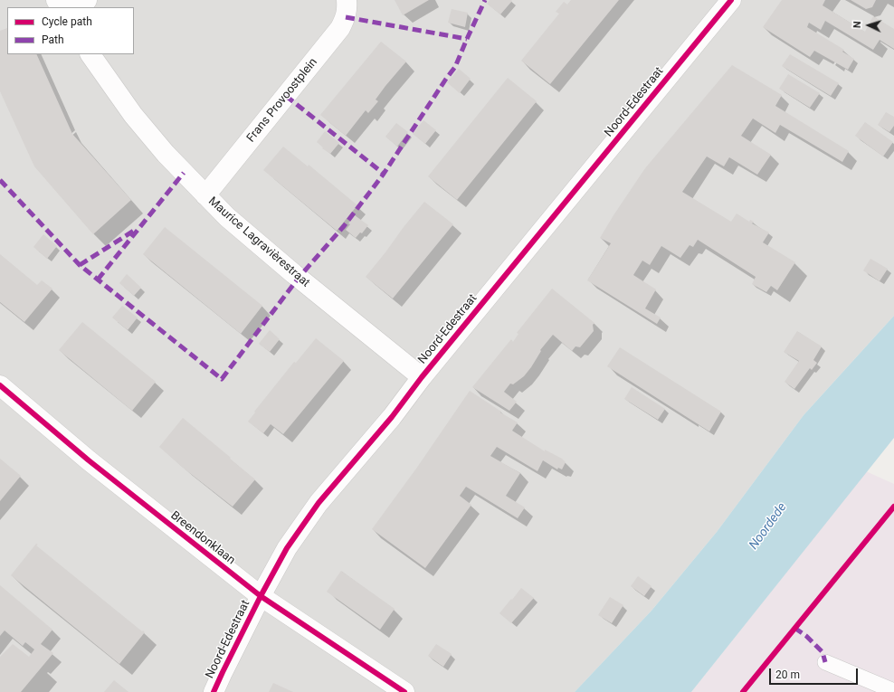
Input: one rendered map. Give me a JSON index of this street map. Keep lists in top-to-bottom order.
{
  "streets": {
    "street": [
      "Frans Provoostplein",
      "Noord-Edestraat",
      "Maurice Lagravièrestraat",
      "Breendonklaan"
    ]
  },
  "crossings": [
    ["Frans Provoostplein", "Maurice Lagravièrestraat"],
    ["Noord-Edestraat", "Maurice Lagravièrestraat"],
    ["Noord-Edestraat", "Breendonklaan"]
  ],
  "water": ["Noordede"],
  "legend": ["Cycle path", "Path"],
  "scale_bar": "20 m",
  "north": "left"
}
